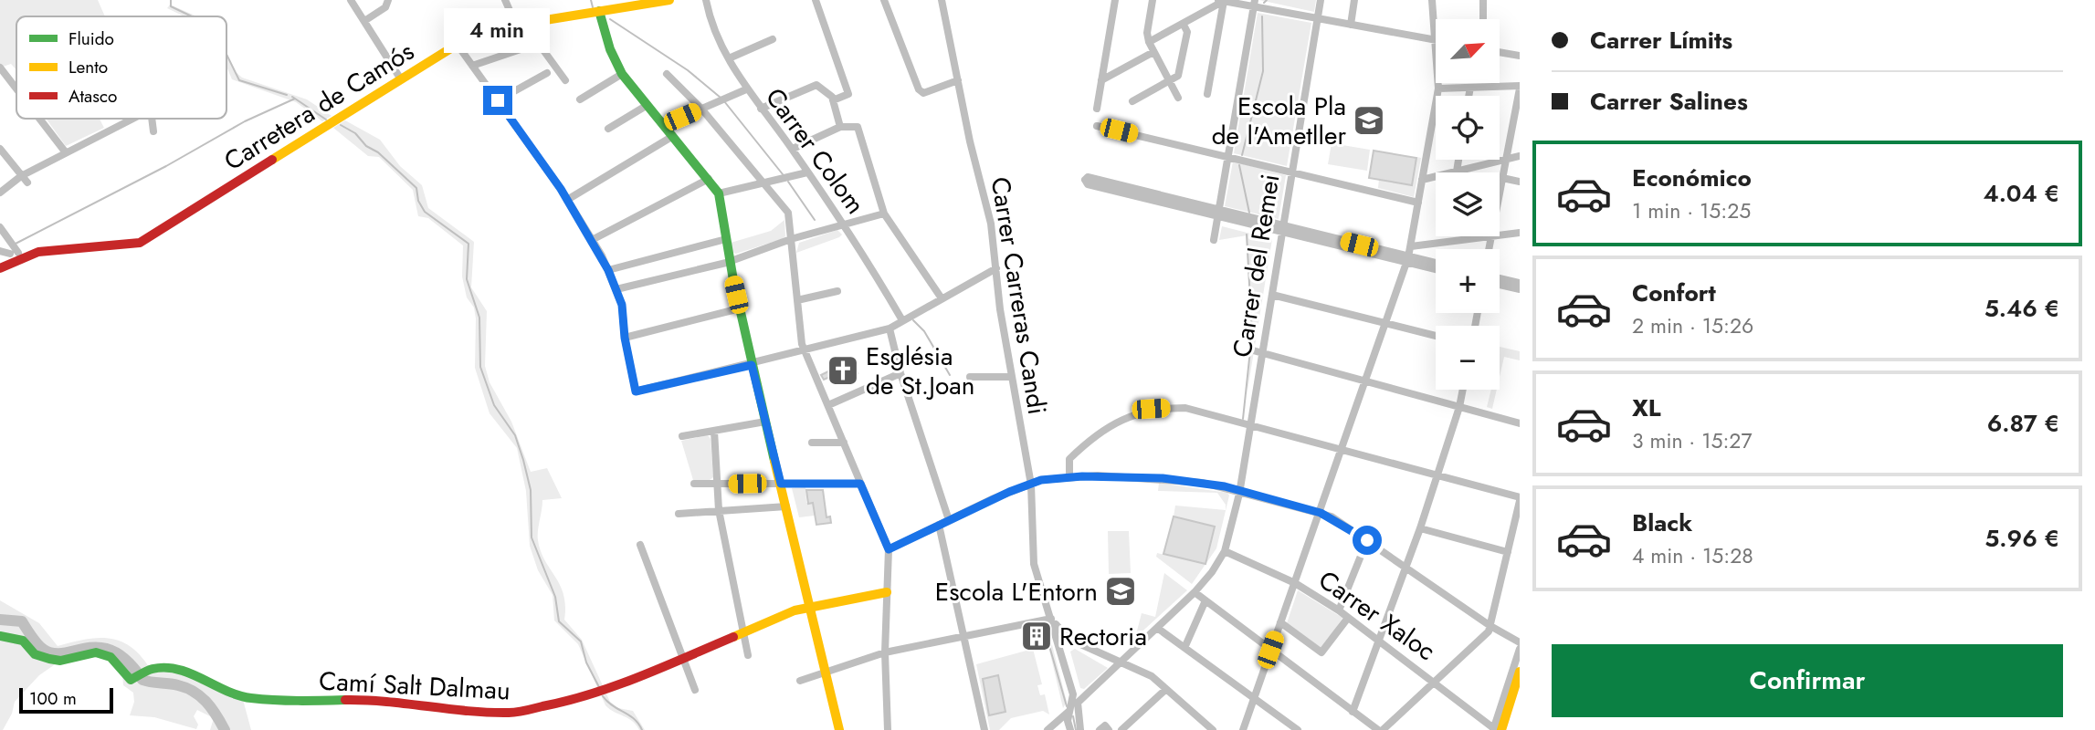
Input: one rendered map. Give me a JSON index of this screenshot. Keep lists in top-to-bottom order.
{
  "streets": {
    "street": [
      "Carretera de Camós",
      "Carrer Colom",
      "Carrer del Remei",
      "Carrer Carreras Candi",
      "Carrer Xaloc",
      "Camí Salt Dalmau"
    ]
  },
  "crossings": [
    ["Carrer del Remei", "Carrer Xaloc"]
  ],
  "places": {
    "school or university": ["Escola Pla de l'Ametller", "Escola L'Entorn"],
    "church": ["Església de St.Joan"],
    "building": ["Rectoria"]
  },
  "legend": ["Fluido", "Lento", "Atasco"],
  "scale_bar": "100 m",
  "north": "top right",
  "page": {
    "banner": ["Carrer Límits", "Carrer Salines"],
    "bubble": "4 min",
    "map_buttons": ["+", "−"],
    "list": [
      {
        "name": "Económico",
        "note": "1 min · 15:25",
        "value": "4.04 €"
      },
      {
        "name": "Confort",
        "note": "2 min · 15:26",
        "value": "5.46 €"
      },
      {
        "name": "XL",
        "note": "3 min · 15:27",
        "value": "6.87 €"
      },
      {
        "name": "Black",
        "note": "4 min · 15:28",
        "value": "5.96 €"
      }
    ],
    "buttons": "Confirmar",
    "scale": "100 m"
  }
}
